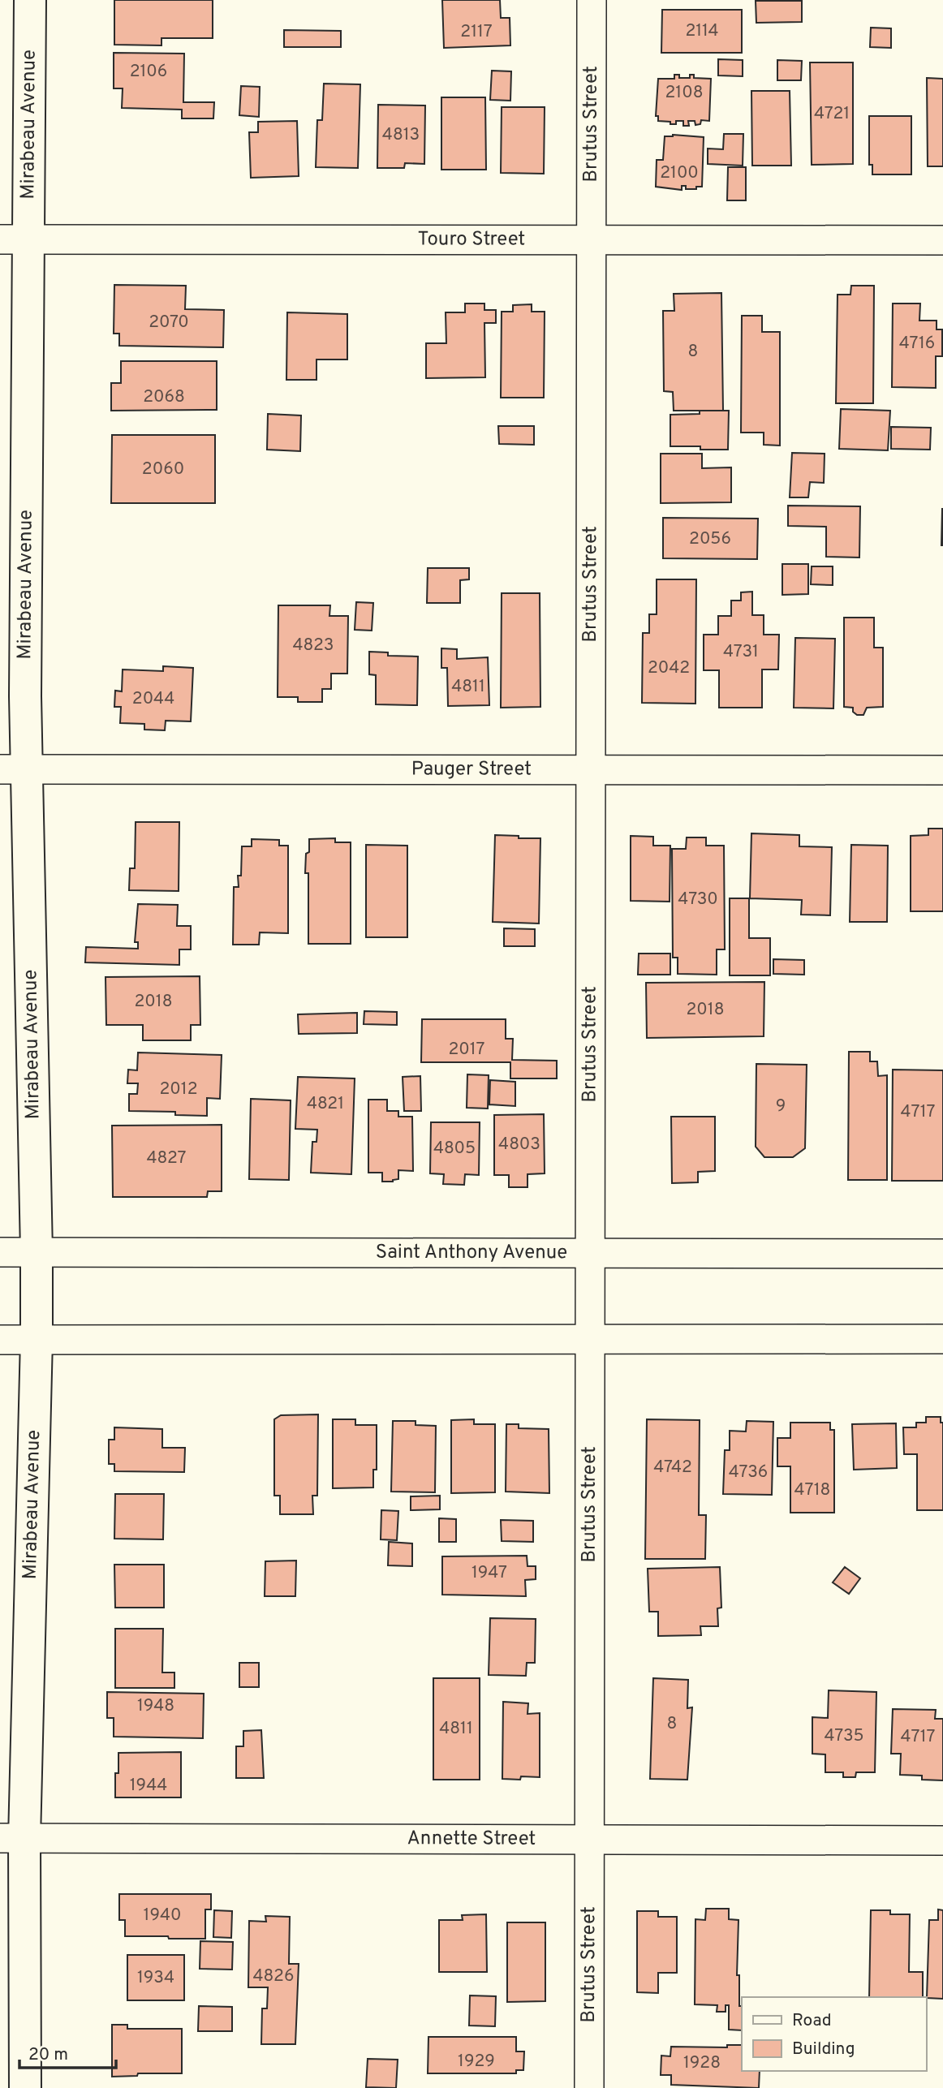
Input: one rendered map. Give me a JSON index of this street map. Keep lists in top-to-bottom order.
{
  "streets": {
    "street": [
      "Mirabeau Avenue",
      "Brutus Street",
      "Touro Street",
      "Pauger Street",
      "Saint Anthony Avenue",
      "Annette Street"
    ]
  },
  "crossings": [
    ["Mirabeau Avenue", "Touro Street"],
    ["Mirabeau Avenue", "Pauger Street"],
    ["Mirabeau Avenue", "Saint Anthony Avenue"],
    ["Mirabeau Avenue", "Annette Street"],
    ["Brutus Street", "Touro Street"],
    ["Brutus Street", "Pauger Street"],
    ["Brutus Street", "Saint Anthony Avenue"],
    ["Brutus Street", "Annette Street"]
  ],
  "house_numbers": [
    "2114",
    "2117",
    "2106",
    "2108",
    "4721",
    "4813",
    "2100",
    "2070",
    "4716",
    "8",
    "2068",
    "2060",
    "2056",
    "4823",
    "4731",
    "2042",
    "4811",
    "2044",
    "4730",
    "2018",
    "2018",
    "2017",
    "2012",
    "4821",
    "9",
    "4717",
    "4803",
    "4805",
    "4827",
    "4742",
    "4736",
    "4718",
    "1947",
    "1948",
    "8",
    "4811",
    "4735",
    "4717",
    "1944",
    "1940",
    "4826",
    "1934",
    "1929",
    "1928"
  ],
  "legend": ["Road", "Building"],
  "scale_bar": "20 m"
}
